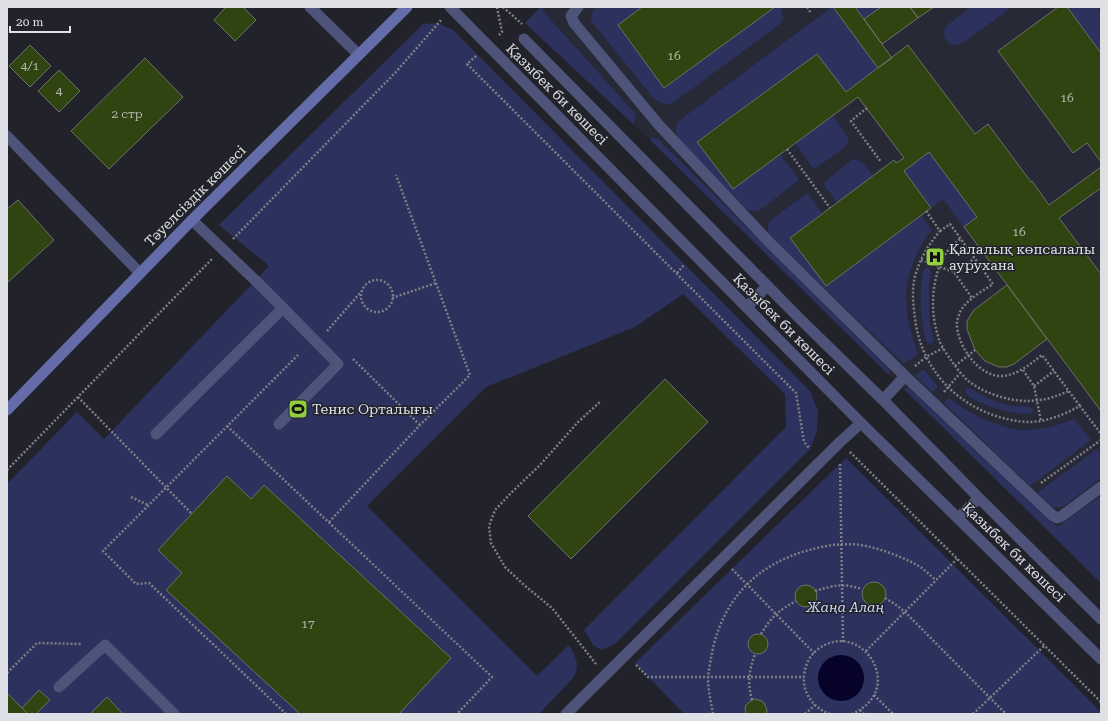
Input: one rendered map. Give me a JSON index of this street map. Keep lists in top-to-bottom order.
{
  "streets": {
    "main road": ["Тәуелсіздік көшесі"],
    "street": ["Қазыбек би көшесі"]
  },
  "parks": ["Жаңа Алаң"],
  "places": {
    "hospital": ["Қалалық көпсалалы аурухана"],
    "sports": ["Тенис Орталығы"]
  },
  "house_numbers": [
    "16",
    "4/1",
    "4",
    "16",
    "2 стр",
    "16",
    "17"
  ],
  "scale_bar": "20 m"
}
